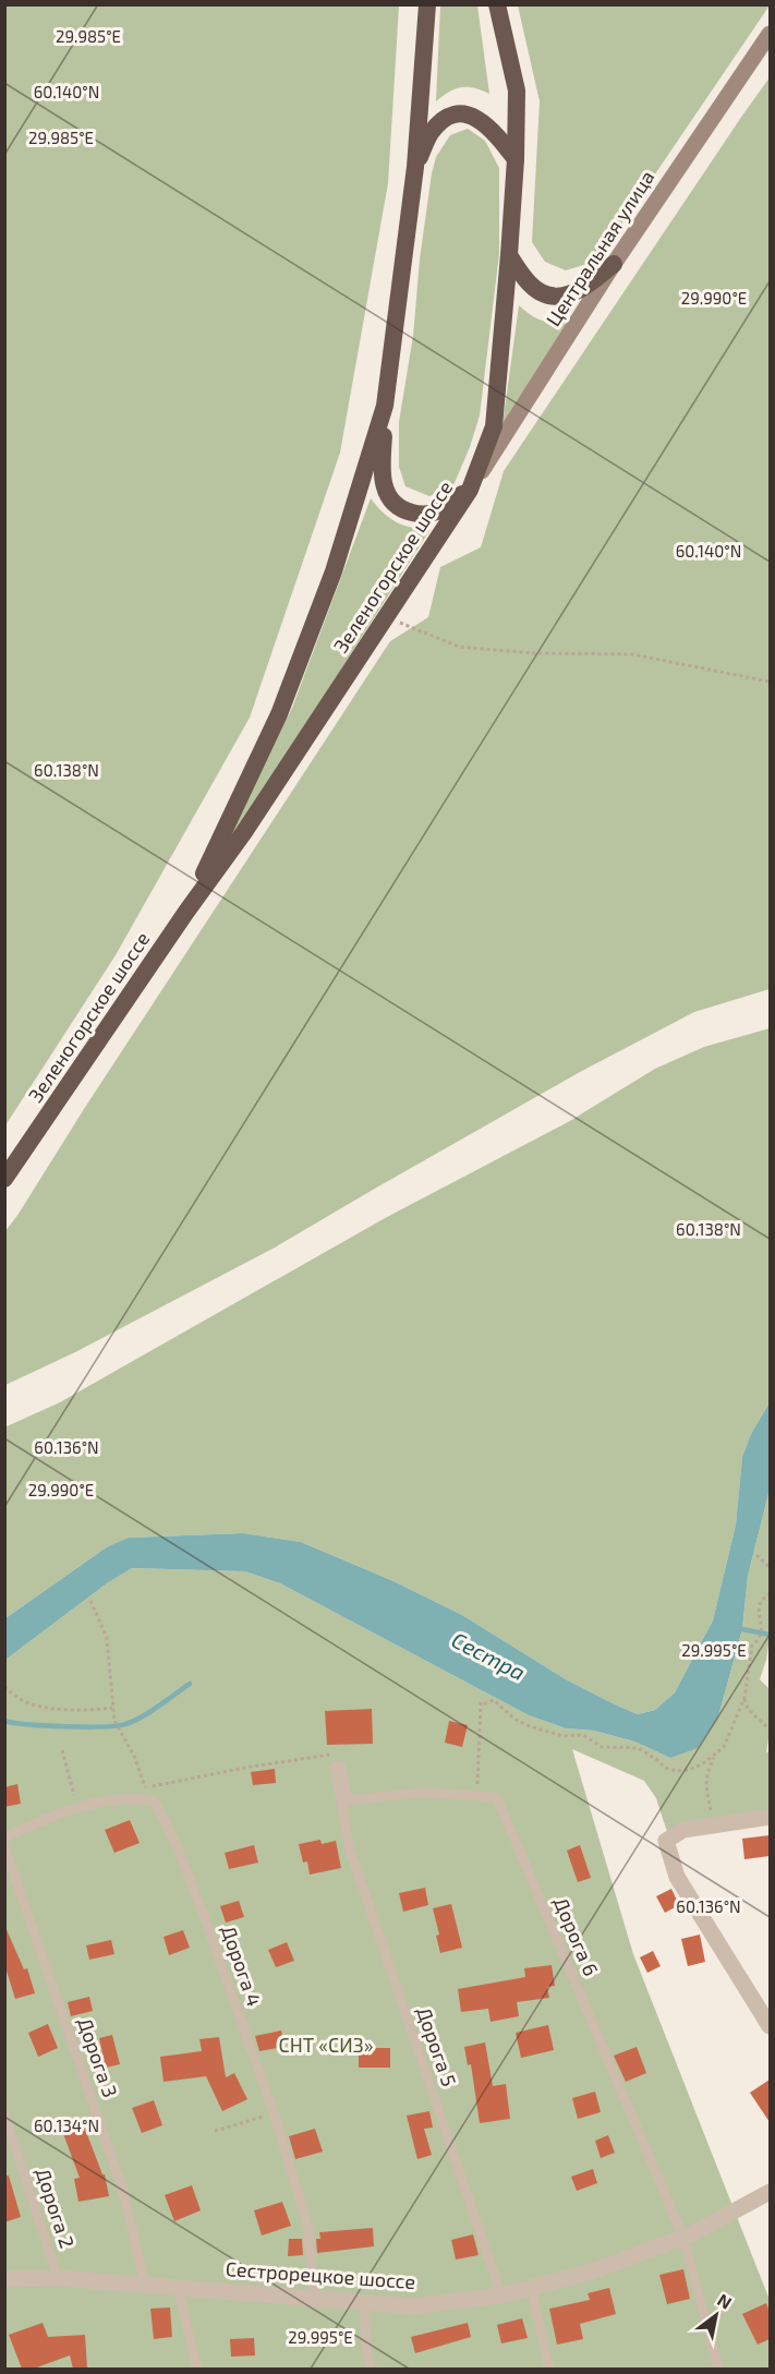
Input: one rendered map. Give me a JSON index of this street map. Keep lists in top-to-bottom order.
{
  "streets": {
    "highway": ["Зеленогорское шоссе"],
    "main road": ["Центральная улица"],
    "street": ["Сестрорецкое шоссе"],
    "lane": [
      "Дорога 6",
      "Дорога 4",
      "Дорога 5",
      "Дорога 3",
      "Дорога 2"
    ]
  },
  "crossings": [
    ["Центральная улица", "Зеленогорское шоссе"],
    ["Дорога 6", "Дорога 5"],
    ["Дорога 6", "Сестрорецкое шоссе"],
    ["Дорога 4", "Сестрорецкое шоссе"],
    ["Дорога 5", "Сестрорецкое шоссе"],
    ["Дорога 3", "Сестрорецкое шоссе"],
    ["Дорога 2", "Сестрорецкое шоссе"]
  ],
  "water": ["Сестра"],
  "parks": ["СНТ «СИЗ»"],
  "north": "top right",
  "coordinates": [
    "29.985°E",
    "60.140°N",
    "29.990°E",
    "60.138°N",
    "60.136°N",
    "29.995°E",
    "60.134°N"
  ]
}
